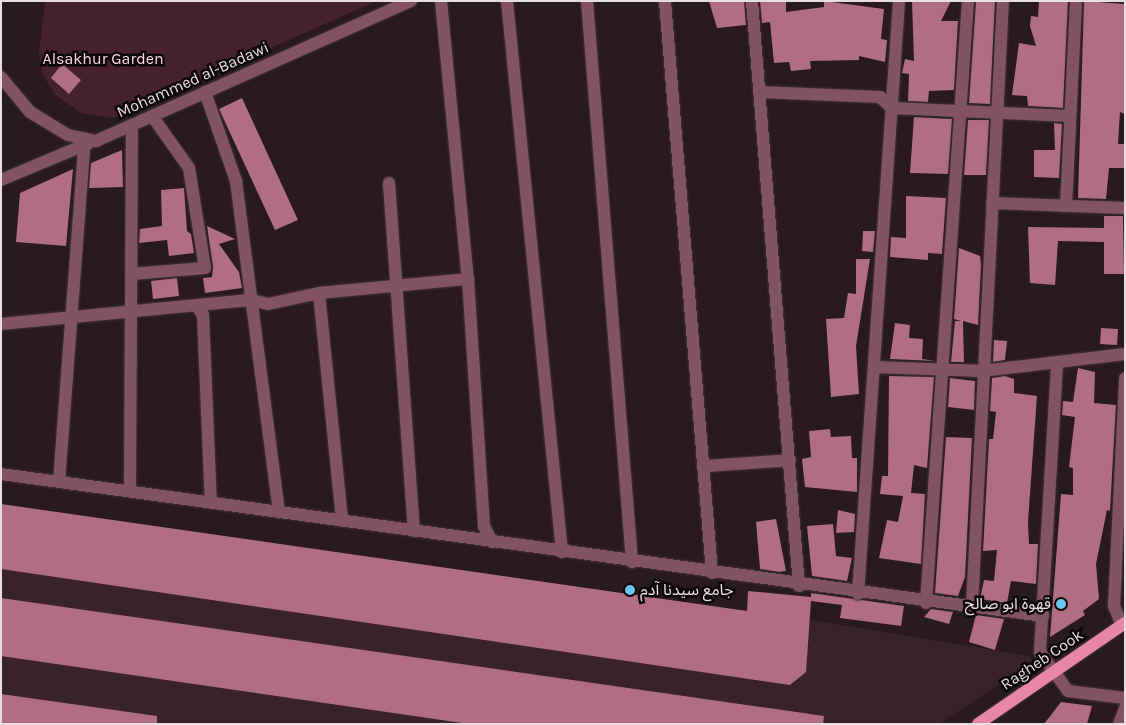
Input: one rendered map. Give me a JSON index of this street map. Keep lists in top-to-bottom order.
{
  "streets": {
    "main road": ["Ragheb Cook"],
    "street": ["Mohammed al-Badawi"]
  },
  "parks": ["Alsakhur Garden"],
  "places": ["جامع سيدنا آدم", "قهوة ابو صالح"]
}
